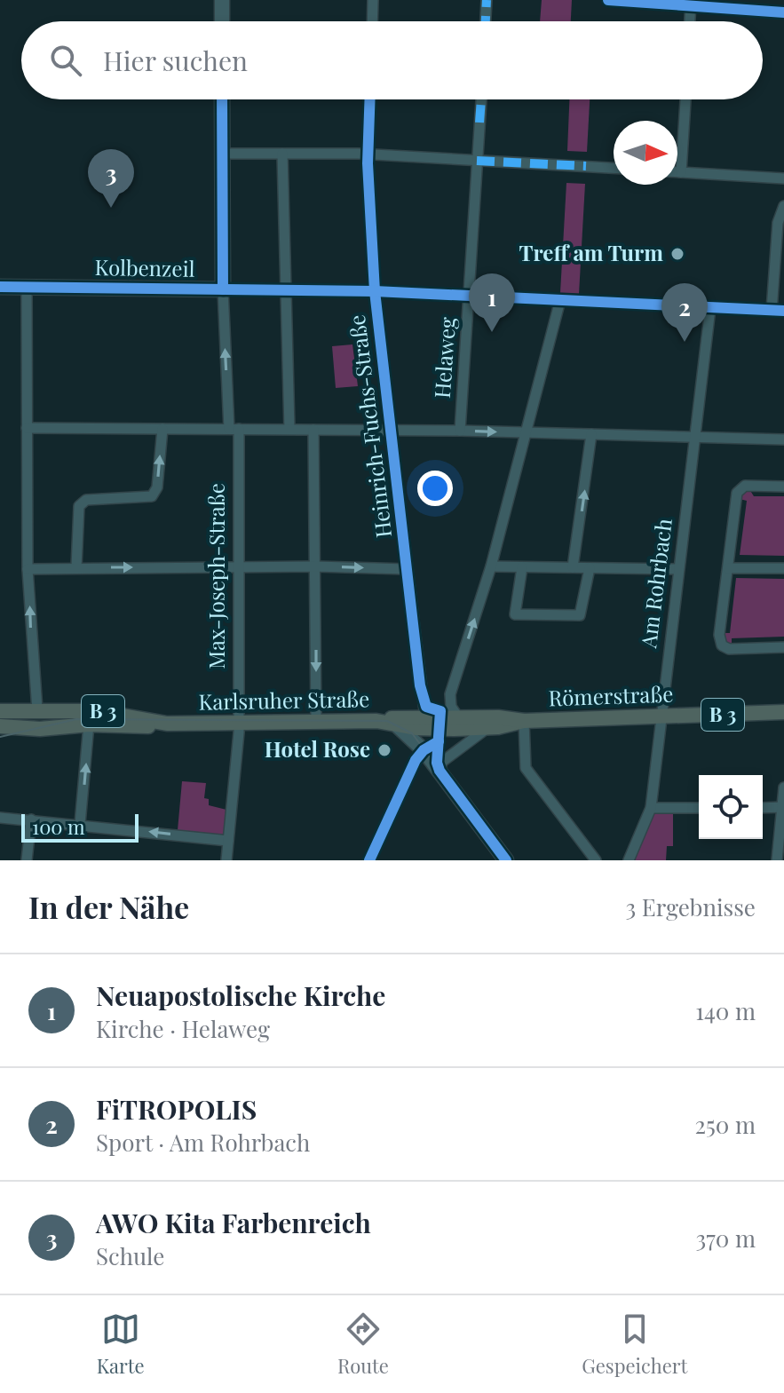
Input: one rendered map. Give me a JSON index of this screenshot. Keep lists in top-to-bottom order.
{
  "streets": {
    "main road": ["Römerstraße", "Karlsruher Straße", "B 3"],
    "street": [
      "Kolbenzeil",
      "Helaweg",
      "Heinrich-Fuchs-Straße",
      "Max-Joseph-Straße",
      "Am Rohrbach"
    ]
  },
  "crossings": [
    ["Kolbenzeil", "Helaweg"],
    ["Kolbenzeil", "Heinrich-Fuchs-Straße"],
    ["Kolbenzeil", "Max-Joseph-Straße"],
    ["Kolbenzeil", "Am Rohrbach"],
    ["Heinrich-Fuchs-Straße", "Römerstraße"],
    ["Max-Joseph-Straße", "Karlsruher Straße"],
    ["Am Rohrbach", "Römerstraße"],
    ["Römerstraße", "Karlsruher Straße"],
    ["Karlsruher Straße", "B 3"]
  ],
  "places": ["Treff am Turm", "Hotel Rose"],
  "scale_bar": "100 m",
  "north": "right",
  "page": {
    "search": "Hier suchen",
    "pins": ["3", "1", "2"],
    "scale": "100 m",
    "heading": ["In der Nähe", "3 Ergebnisse"],
    "list": [
      {
        "mark": "1",
        "name": "Neuapostolische Kirche",
        "note": "Kirche · Helaweg",
        "value": "140 m"
      },
      {
        "mark": "2",
        "name": "FiTROPOLIS",
        "note": "Sport · Am Rohrbach",
        "value": "250 m"
      },
      {
        "mark": "3",
        "name": "AWO Kita Farbenreich",
        "note": "Schule",
        "value": "370 m"
      }
    ],
    "nav": ["Karte", "Route", "Gespeichert"]
  }
}
